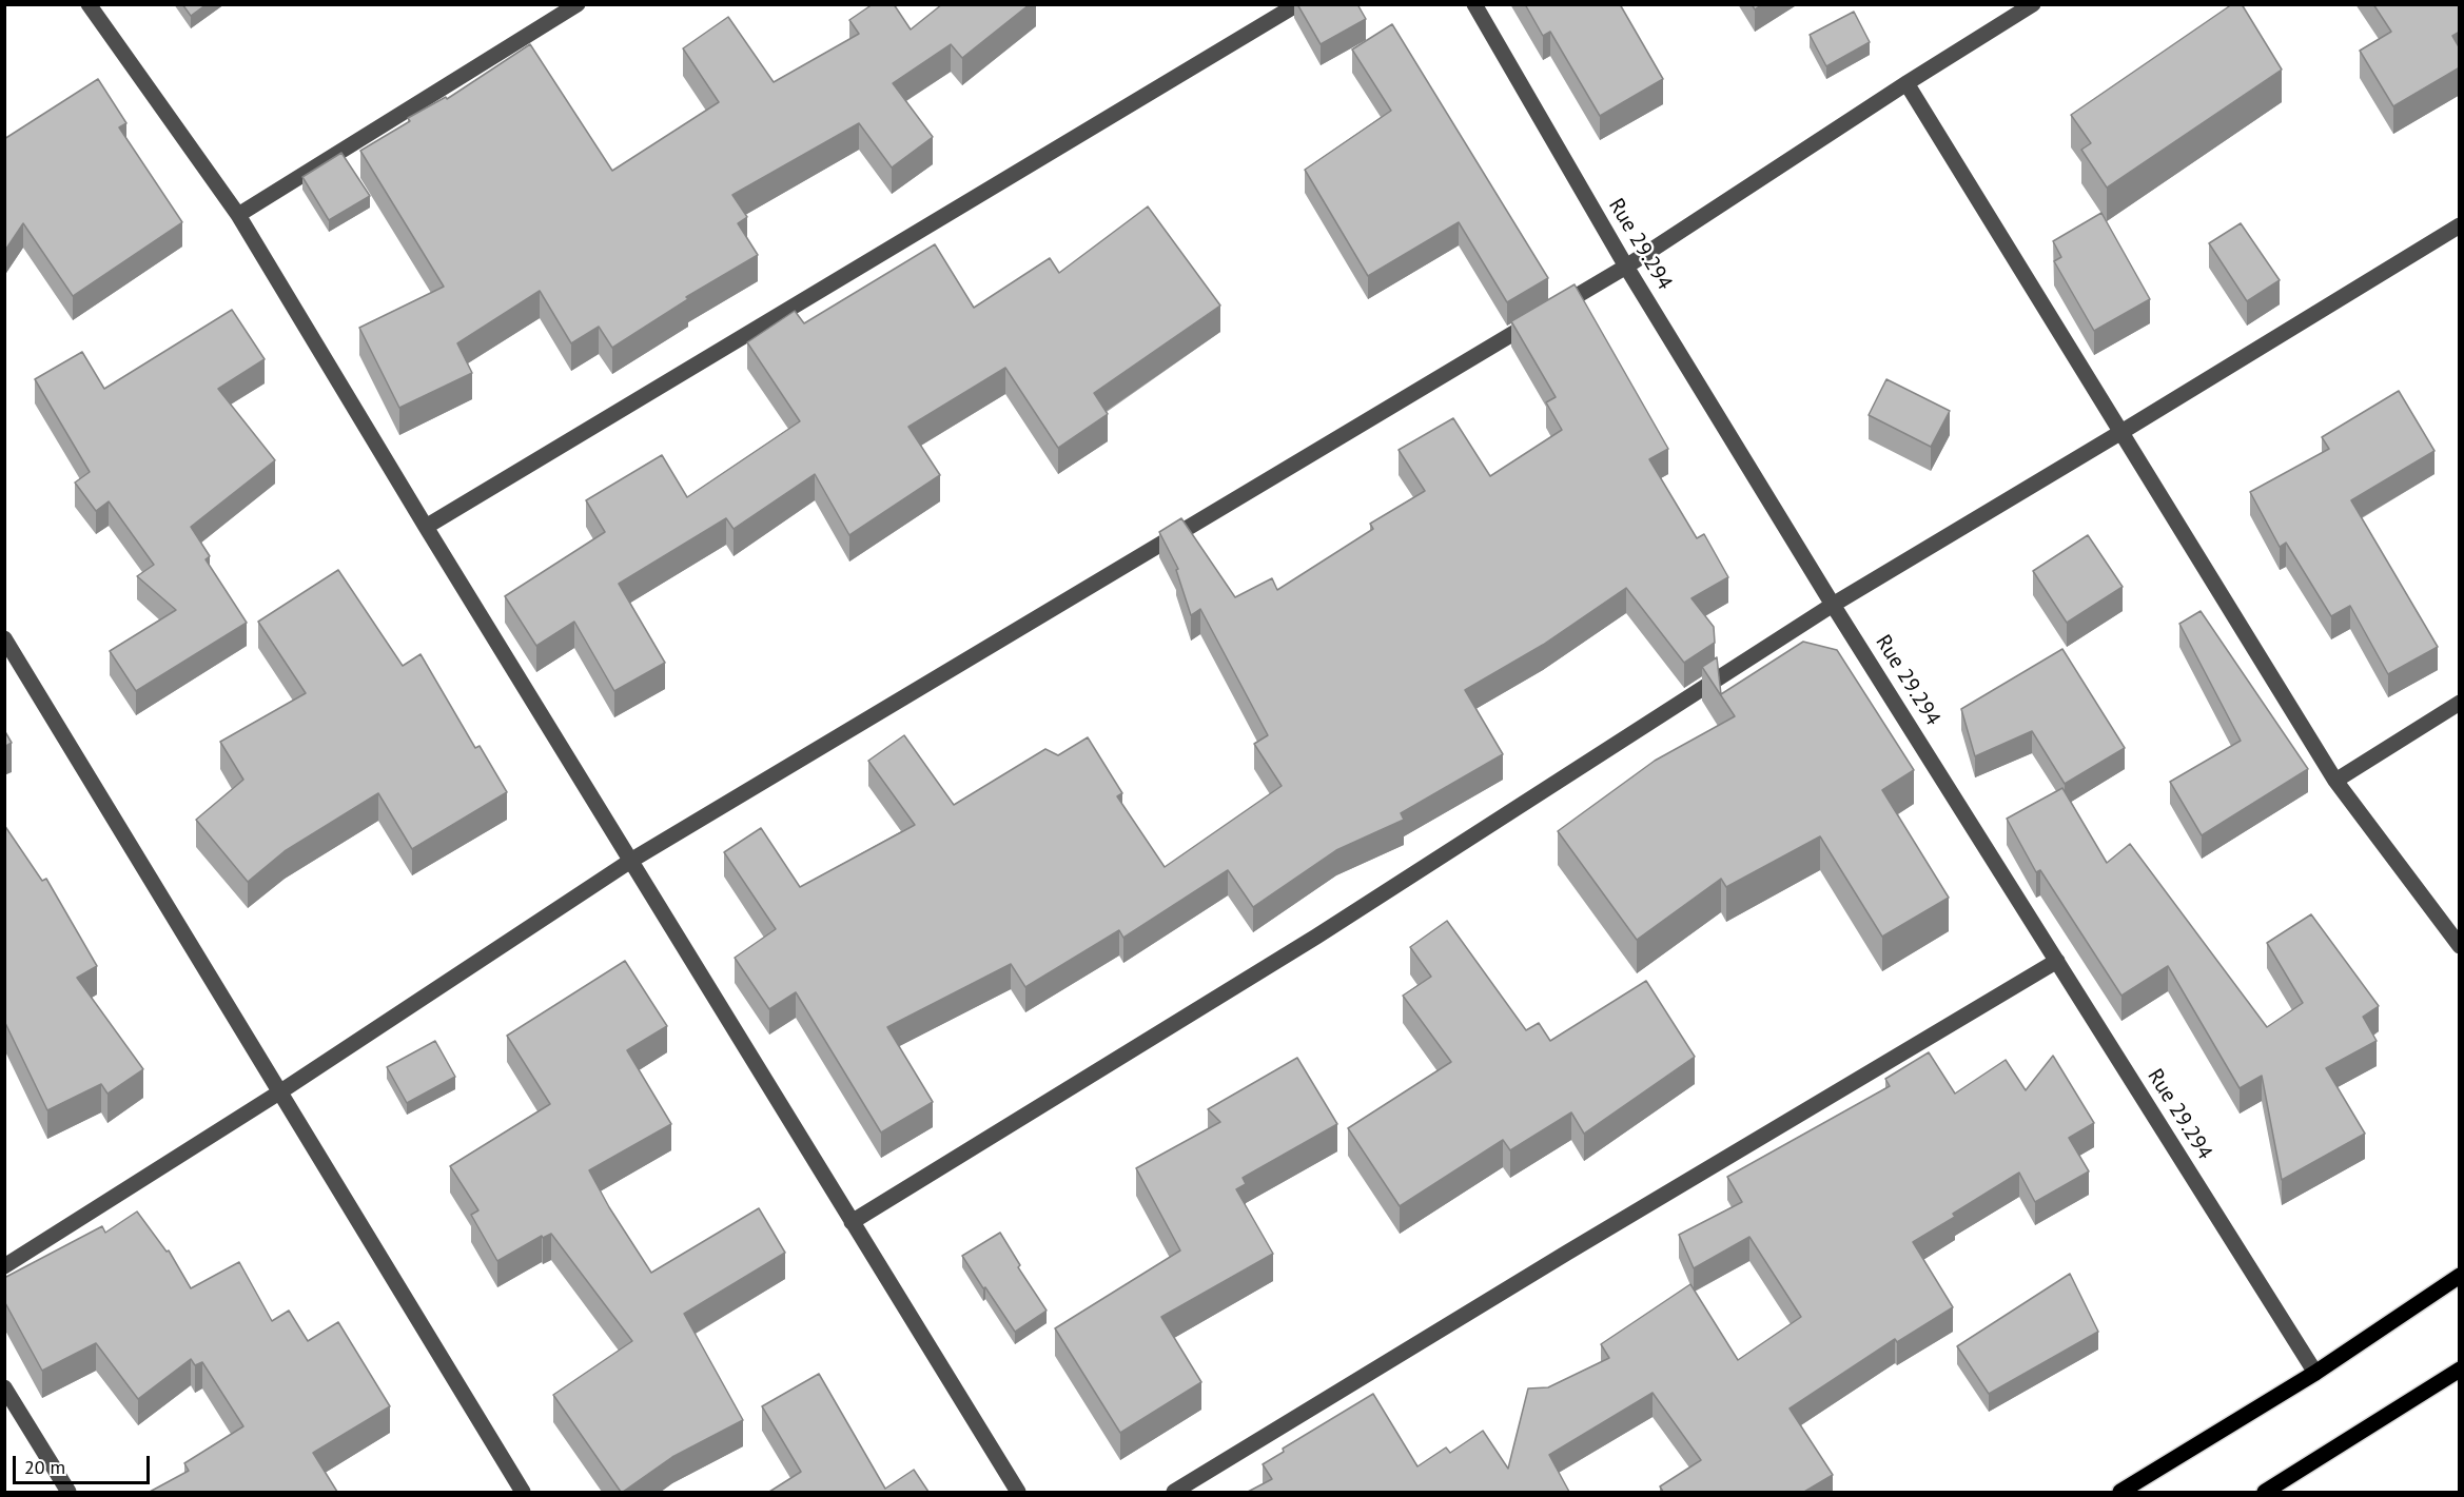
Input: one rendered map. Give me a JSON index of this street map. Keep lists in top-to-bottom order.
{
  "streets": {
    "street": ["Rue 29.294"]
  },
  "scale_bar": "20 m"
}
